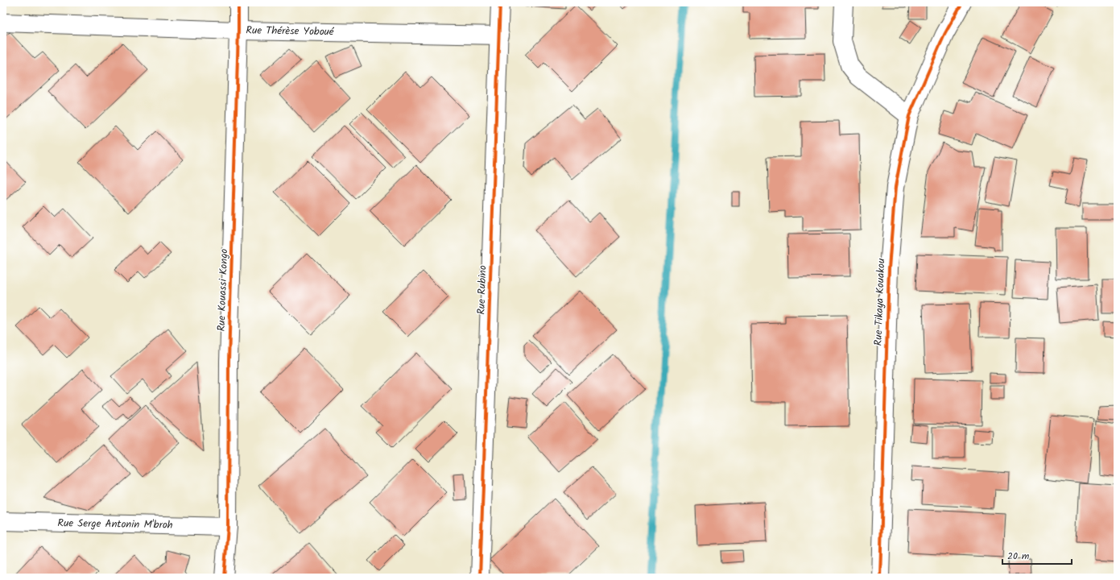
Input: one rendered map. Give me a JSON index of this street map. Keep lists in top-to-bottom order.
{
  "streets": {
    "street": [
      "Rue Thérèse Yoboué",
      "Rue Kouassi Kongo",
      "Rue Rubino",
      "Rue Tikaya Kouakou",
      "Rue Serge Antonin M'broh"
    ]
  },
  "crossings": [
    ["Rue Thérèse Yoboué", "Rue Kouassi Kongo"],
    ["Rue Thérèse Yoboué", "Rue Rubino"],
    ["Rue Kouassi Kongo", "Rue Serge Antonin M'broh"]
  ],
  "scale_bar": "20 m"
}
